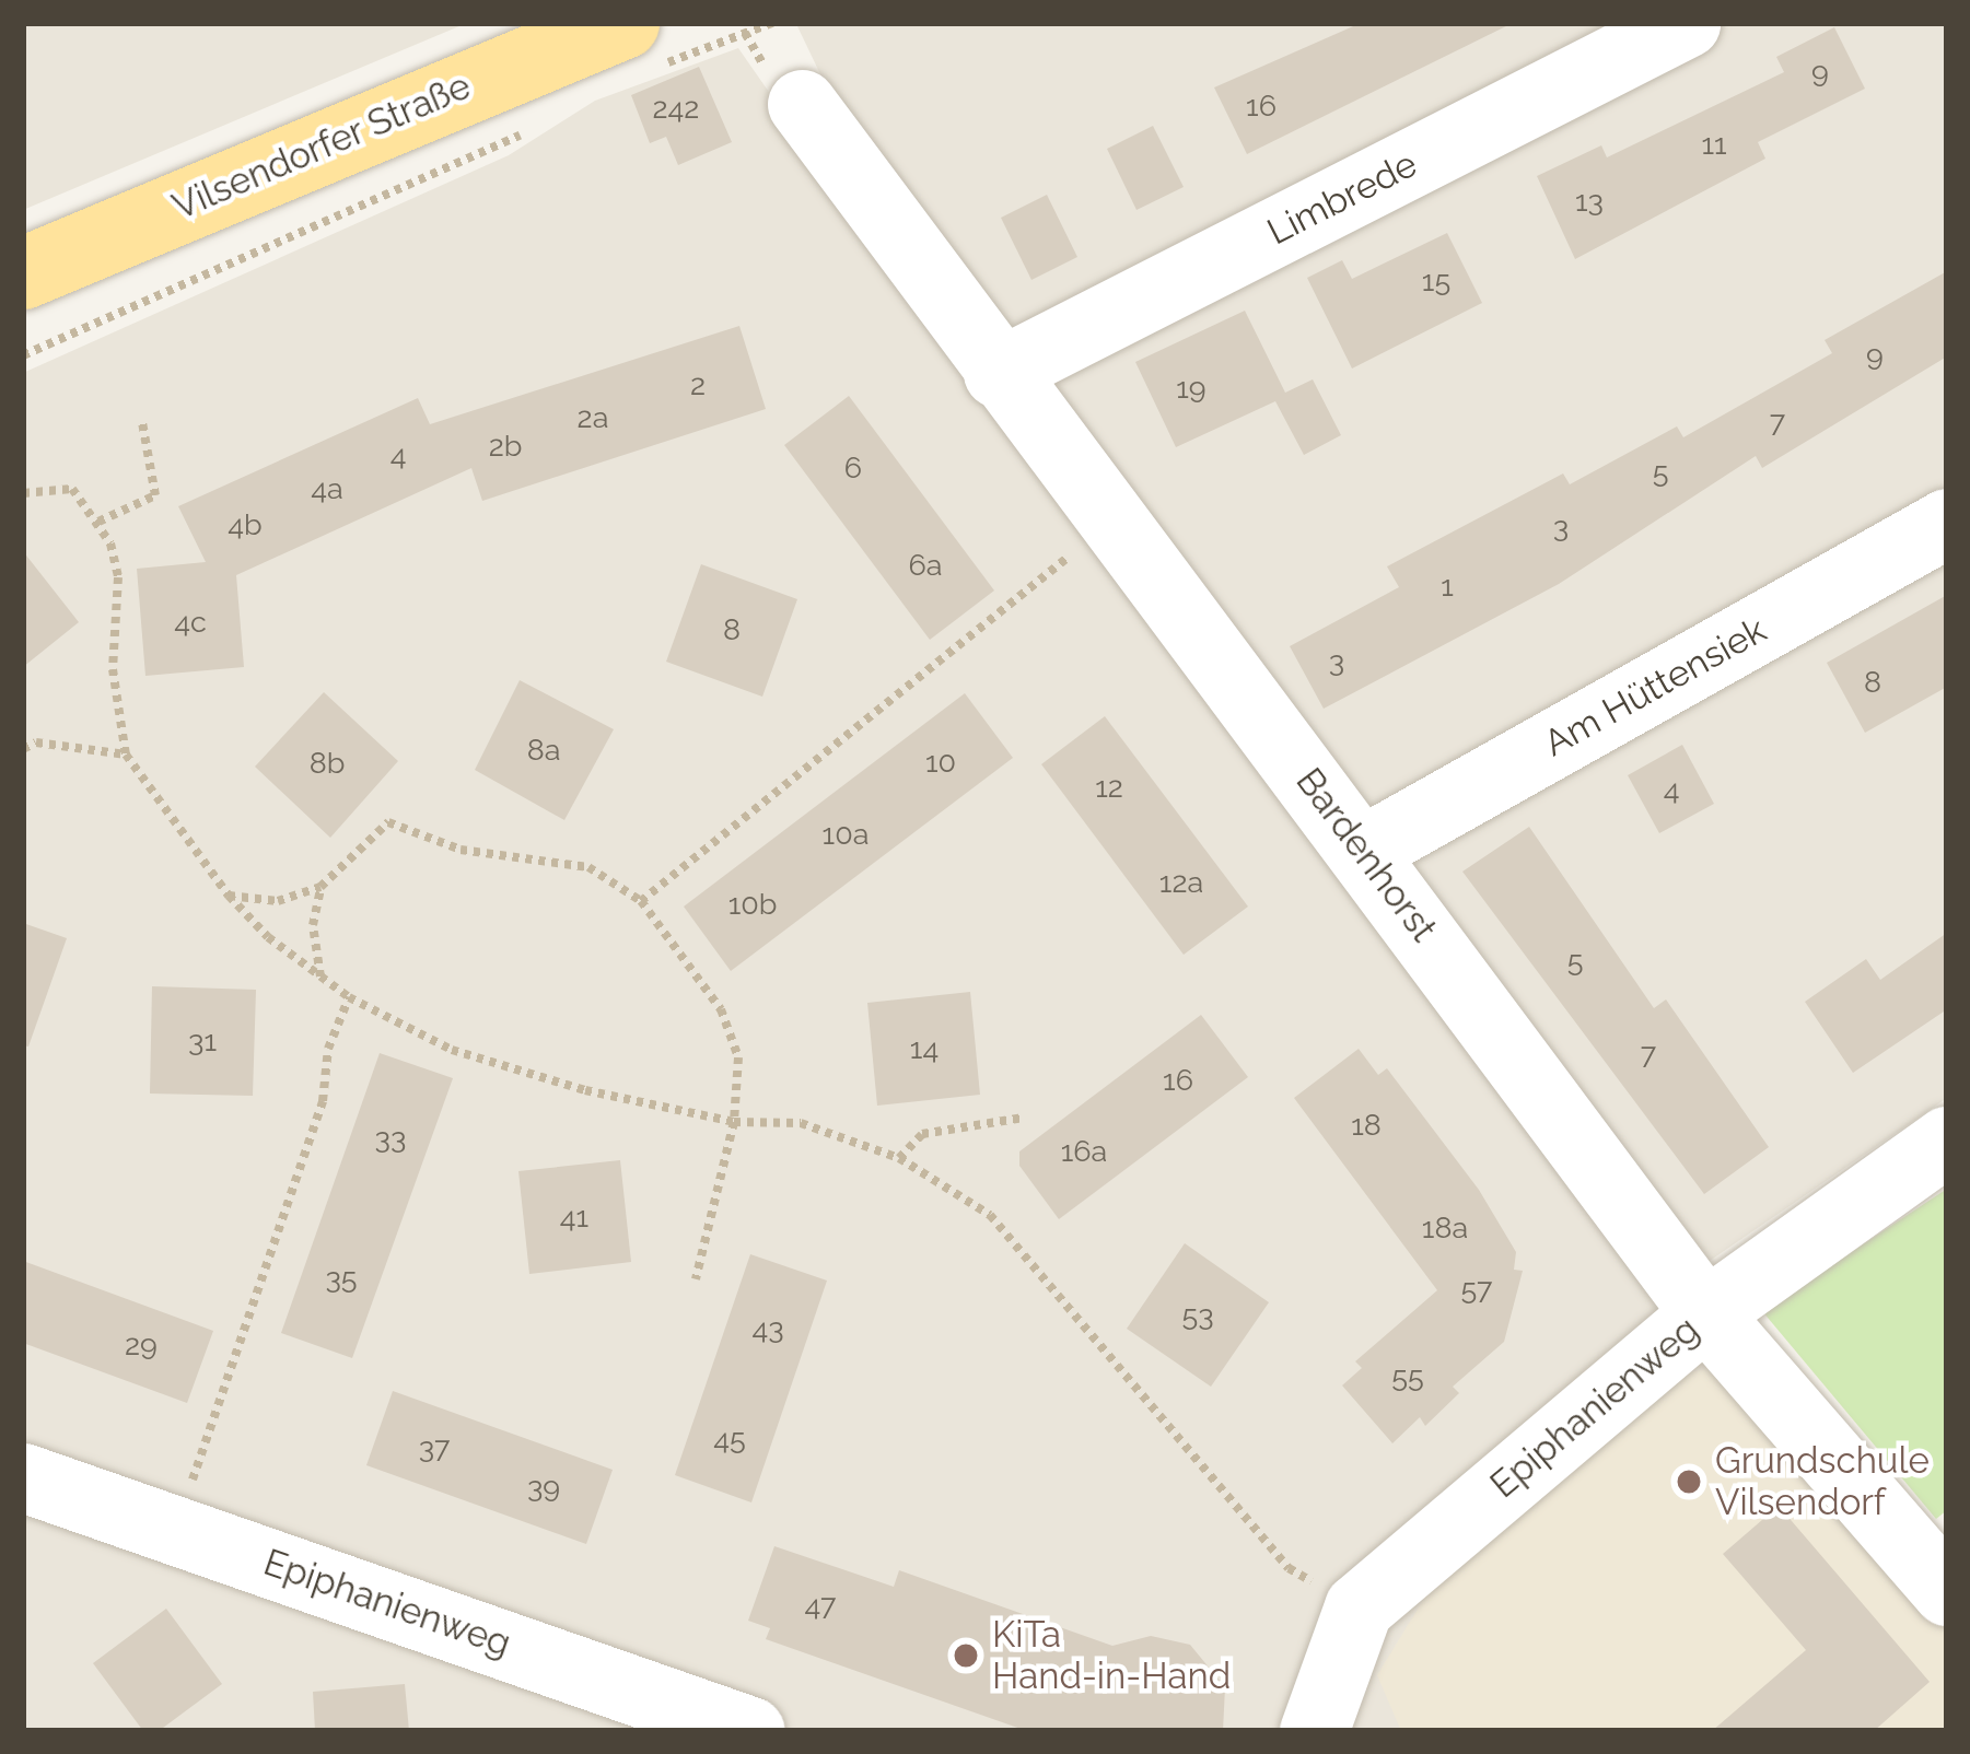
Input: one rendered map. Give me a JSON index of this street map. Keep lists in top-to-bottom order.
{
  "streets": {
    "main road": ["Vilsendorfer Straße"],
    "street": [
      "Limbrede",
      "Am Hüttensiek",
      "Bardenhorst",
      "Epiphanienweg"
    ]
  },
  "crossings": [
    ["Limbrede", "Bardenhorst"],
    ["Am Hüttensiek", "Bardenhorst"],
    ["Bardenhorst", "Epiphanienweg"]
  ],
  "places": ["Grundschule Vilsendorf", "KiTa Hand-in-Hand"],
  "house_numbers": [
    "9",
    "16",
    "242",
    "11",
    "13",
    "15",
    "9",
    "2",
    "19",
    "2a",
    "7",
    "2b",
    "4",
    "6",
    "5",
    "4a",
    "4b",
    "3",
    "6a",
    "1",
    "4c",
    "8",
    "3",
    "8",
    "8a",
    "10",
    "8b",
    "12",
    "4",
    "10a",
    "12a",
    "10b",
    "5",
    "31",
    "14",
    "7",
    "16",
    "18",
    "33",
    "16a",
    "41",
    "18a",
    "35",
    "57",
    "53",
    "43",
    "29",
    "55",
    "45",
    "37",
    "39",
    "47"
  ]
}
